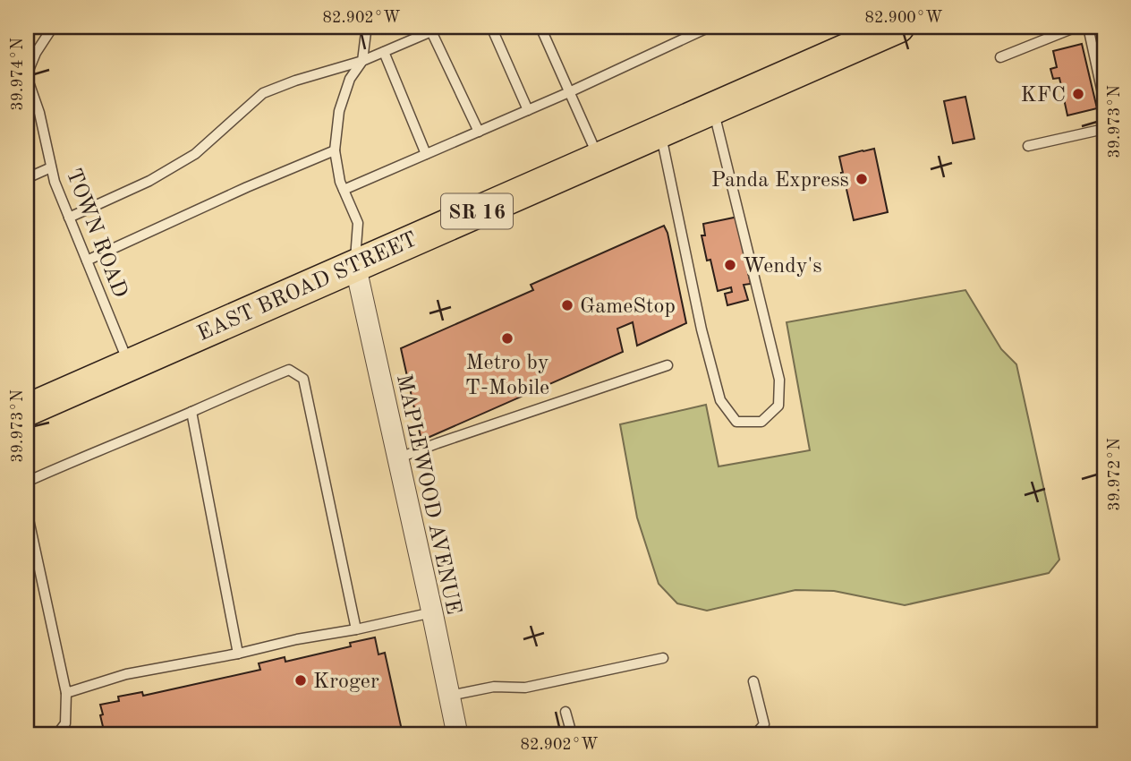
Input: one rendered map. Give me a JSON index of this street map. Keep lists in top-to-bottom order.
{
  "streets": {
    "main road": ["SR 16", "EAST BROAD STREET"],
    "street": ["MAPLEWOOD AVENUE"],
    "lane": ["TOWN ROAD"]
  },
  "crossings": [
    ["TOWN ROAD", "EAST BROAD STREET"],
    ["EAST BROAD STREET", "MAPLEWOOD AVENUE"]
  ],
  "places": [
    "KFC",
    "Panda Express",
    "Wendy's",
    "GameStop",
    "Metro by T-Mobile",
    "Kroger"
  ],
  "coordinates": [
    "82.902°W",
    "82.900°W",
    "39.974°N",
    "39.973°N",
    "39.972°N"
  ]
}
